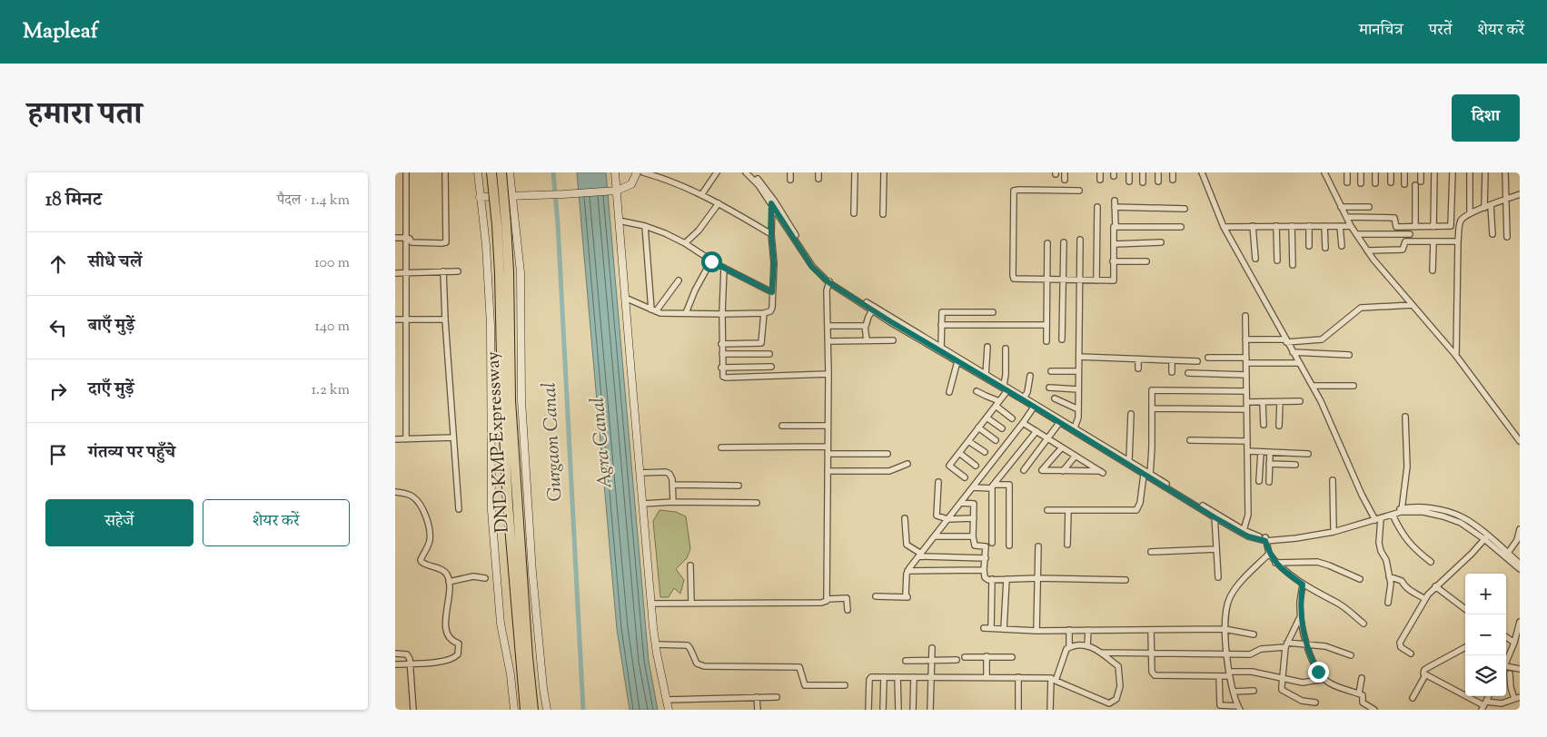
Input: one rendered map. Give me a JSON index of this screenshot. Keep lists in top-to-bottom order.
{
  "streets": {
    "highway": ["DND KMP Expressway"]
  },
  "water": ["Gurgaon Canal", "Agra Canal"],
  "page": {
    "header": "Mapleaf",
    "nav": ["मानचित्र", "परतें", "शेयर करें"],
    "title": "हमारा पता",
    "buttons": [
      "दिशा",
      ["सहेजें", "शेयर करें"]
    ],
    "heading": ["18 मिनट", "पैदल · 1.4 km"],
    "list": [
      ["सीधे चलें", "100 m"],
      ["बाएँ मुड़ें", "140 m"],
      ["दाएँ मुड़ें", "1.2 km"],
      "गंतव्य पर पहुँचे"
    ],
    "map_buttons": ["+", "−"]
  }
}
